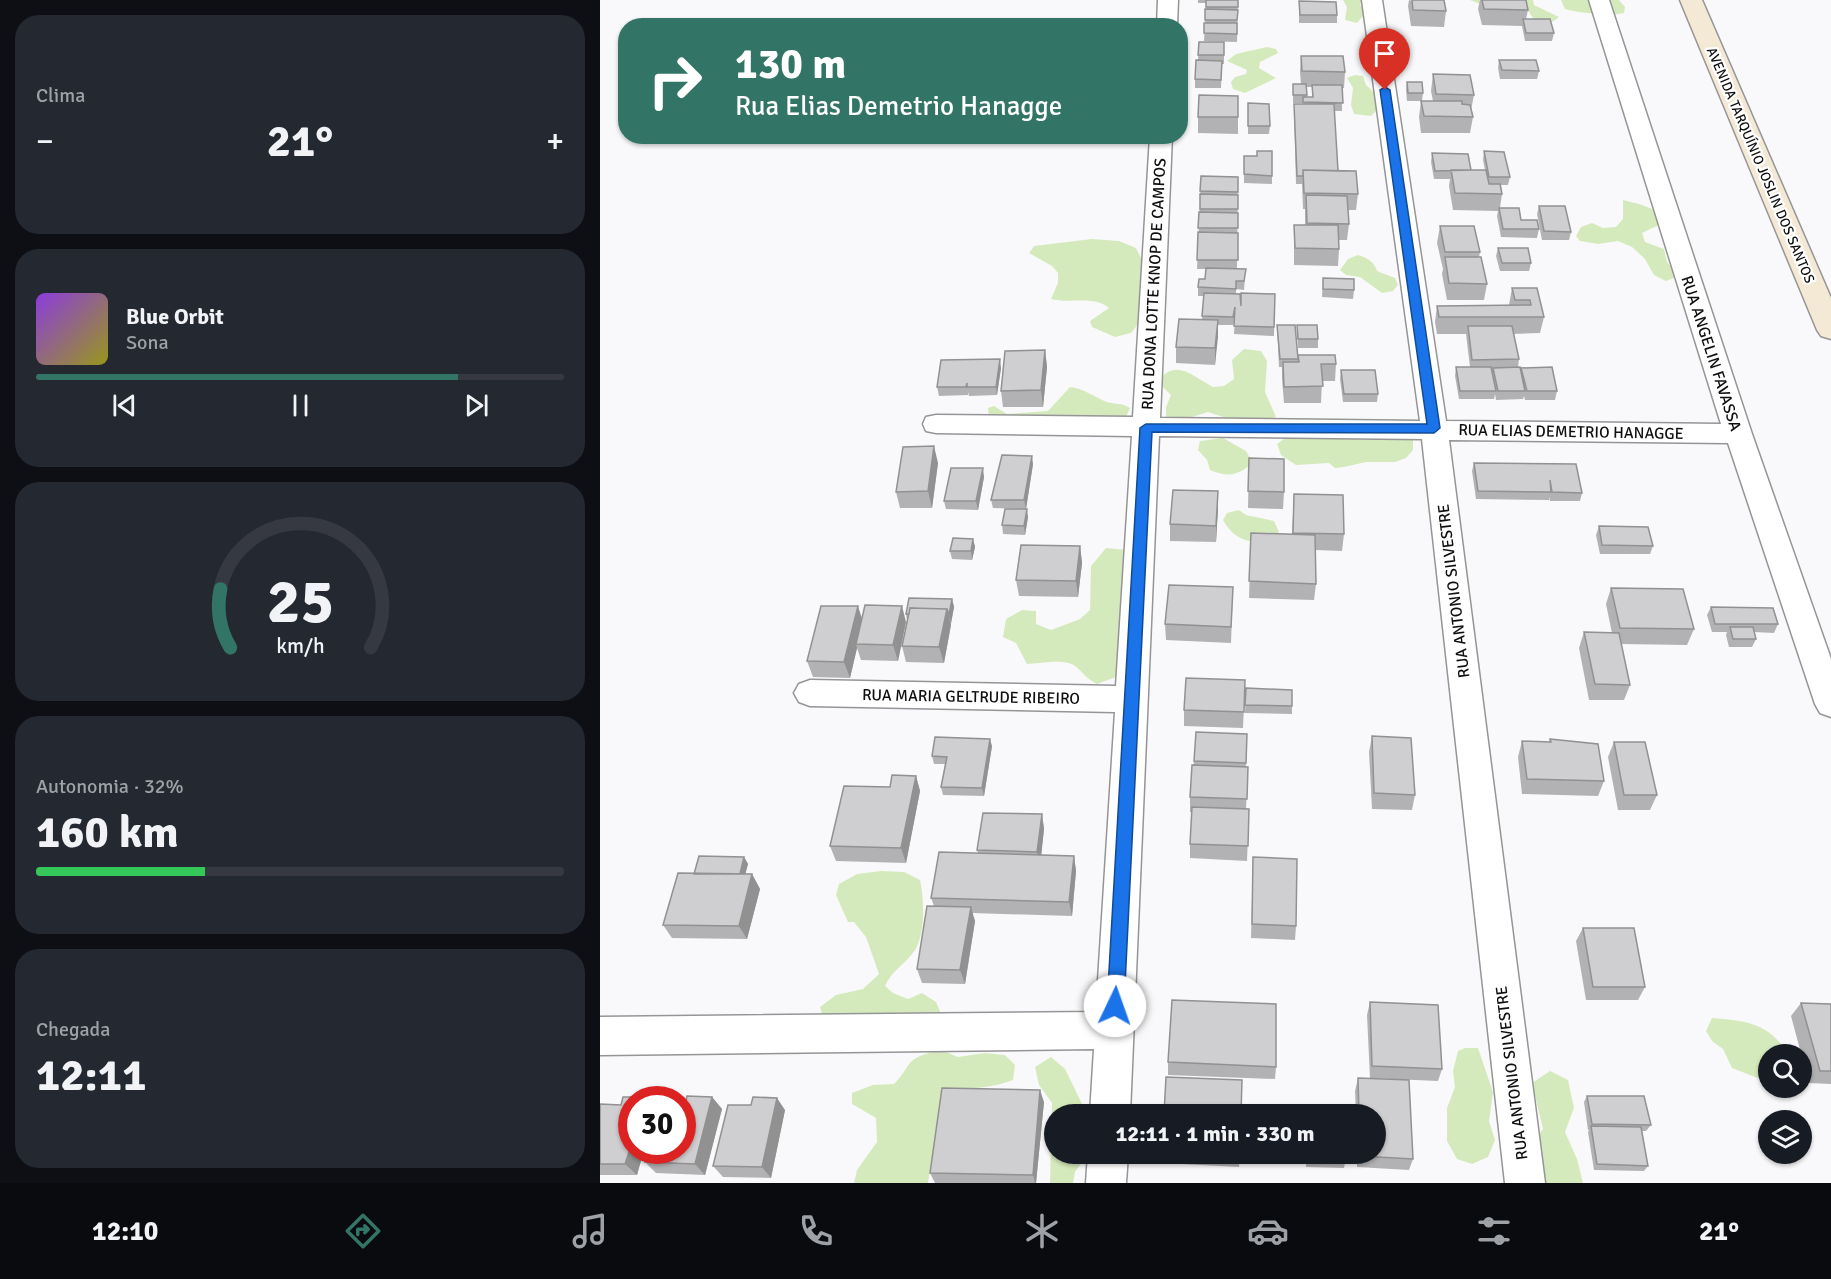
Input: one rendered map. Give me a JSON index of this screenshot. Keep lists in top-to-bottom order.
{
  "streets": {
    "main road": ["AVENIDA TARQUÍNIO JOSLIN DOS SANTOS"],
    "street": [
      "RUA DONA LOTTE KNOP DE CAMPOS",
      "RUA ANGELIN FAVASSA",
      "RUA ELIAS DEMETRIO HANAGGE",
      "RUA ANTONIO SILVESTRE",
      "RUA MARIA GELTRUDE RIBEIRO"
    ]
  },
  "crossings": [
    ["RUA DONA LOTTE KNOP DE CAMPOS", "RUA ELIAS DEMETRIO HANAGGE"],
    ["RUA DONA LOTTE KNOP DE CAMPOS", "RUA MARIA GELTRUDE RIBEIRO"],
    ["RUA ANGELIN FAVASSA", "RUA ELIAS DEMETRIO HANAGGE"],
    ["RUA ELIAS DEMETRIO HANAGGE", "RUA ANTONIO SILVESTRE"]
  ],
  "page": {
    "tile": [
      "Clima",
      ["Autonomia · 32%", "160 km"],
      ["Chegada", "12:11"]
    ],
    "turn": ["130 m", "Rua Elias Demetrio Hanagge"],
    "heat": ["−", "21°", "+"],
    "song": ["Blue Orbit", "Sona"],
    "limit": "30",
    "trip": "12:11 · 1 min · 330 m",
    "tabs": ["12:10", "21°"],
    "gauge": ["25", "km/h"]
  }
}
